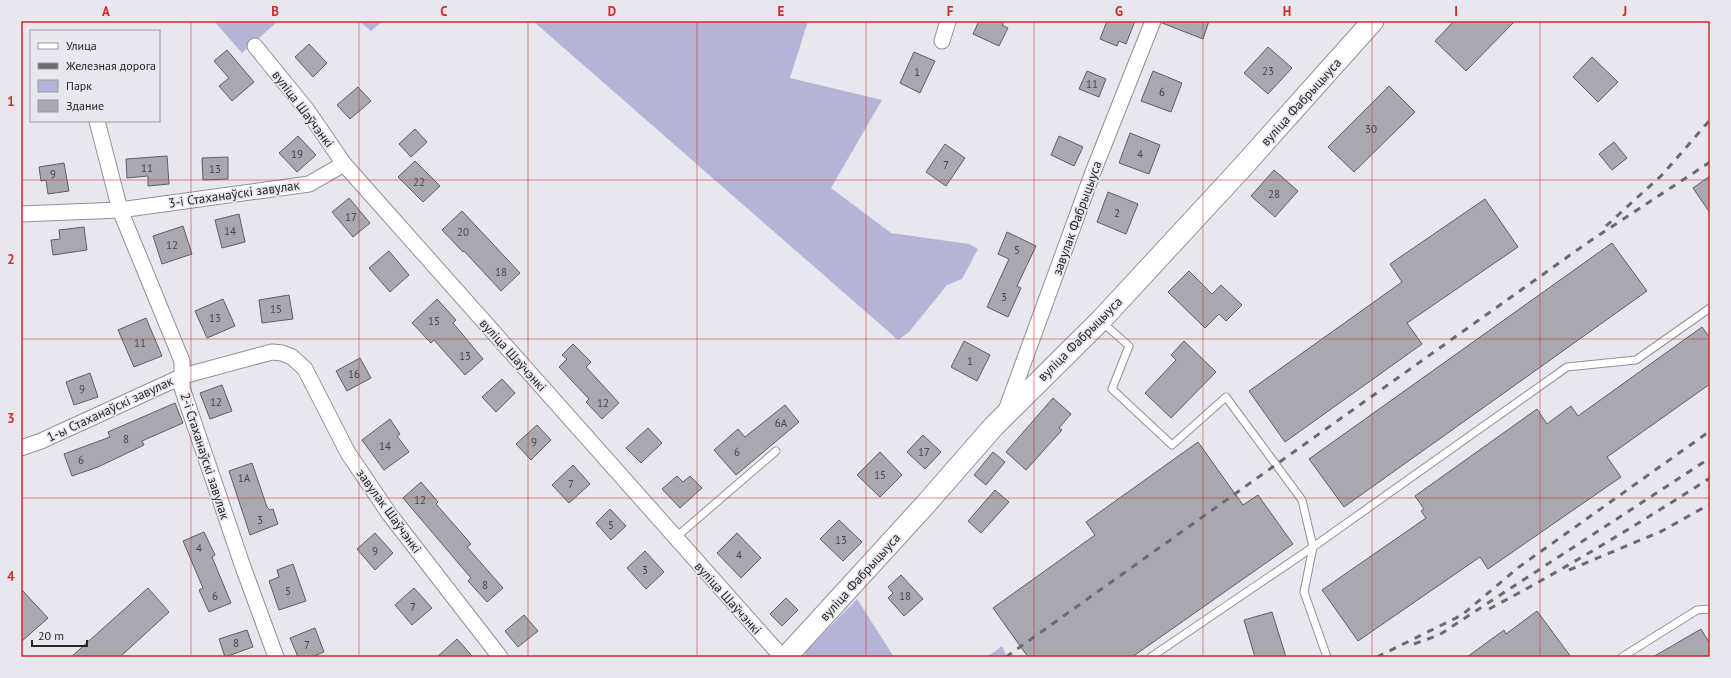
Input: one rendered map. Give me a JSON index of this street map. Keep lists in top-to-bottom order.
{
  "streets": {
    "street": [
      "вуліца Фабрыцыуса",
      "вуліца Шаўчэнкі",
      "3-і Стаханаўскі завулак",
      "завулак Фабрыцыуса",
      "1-ы Стаханаўскі завулак",
      "2-і Стаханаўскі завулак",
      "завулак Шаўчэнкі"
    ]
  },
  "crossings": [
    ["вуліца Фабрыцыуса", "завулак Фабрыцыуса"],
    ["вуліца Шаўчэнкі", "3-і Стаханаўскі завулак"],
    ["3-і Стаханаўскі завулак", "2-і Стаханаўскі завулак"],
    ["1-ы Стаханаўскі завулак", "2-і Стаханаўскі завулак"],
    ["1-ы Стаханаўскі завулак", "завулак Шаўчэнкі"]
  ],
  "house_numbers": [
    "23",
    "1",
    "11",
    "6",
    "30",
    "19",
    "4",
    "7",
    "11",
    "13",
    "9",
    "22",
    "28",
    "2",
    "17",
    "14",
    "20",
    "12",
    "5",
    "18",
    "3",
    "15",
    "13",
    "15",
    "11",
    "13",
    "1",
    "16",
    "9",
    "12",
    "12",
    "6А",
    "8",
    "9",
    "14",
    "6",
    "17",
    "6",
    "15",
    "1А",
    "7",
    "12",
    "3",
    "5",
    "13",
    "4",
    "9",
    "4",
    "3",
    "8",
    "5",
    "6",
    "18",
    "7",
    "8",
    "7"
  ],
  "legend": [
    "Улица",
    "Железная дорога",
    "Парк",
    "Здание"
  ],
  "scale_bar": "20 m",
  "grid": {
    "columns": [
      "A",
      "B",
      "C",
      "D",
      "E",
      "F",
      "G",
      "H",
      "I",
      "J"
    ],
    "rows": [
      "1",
      "2",
      "3",
      "4"
    ]
  }
}
